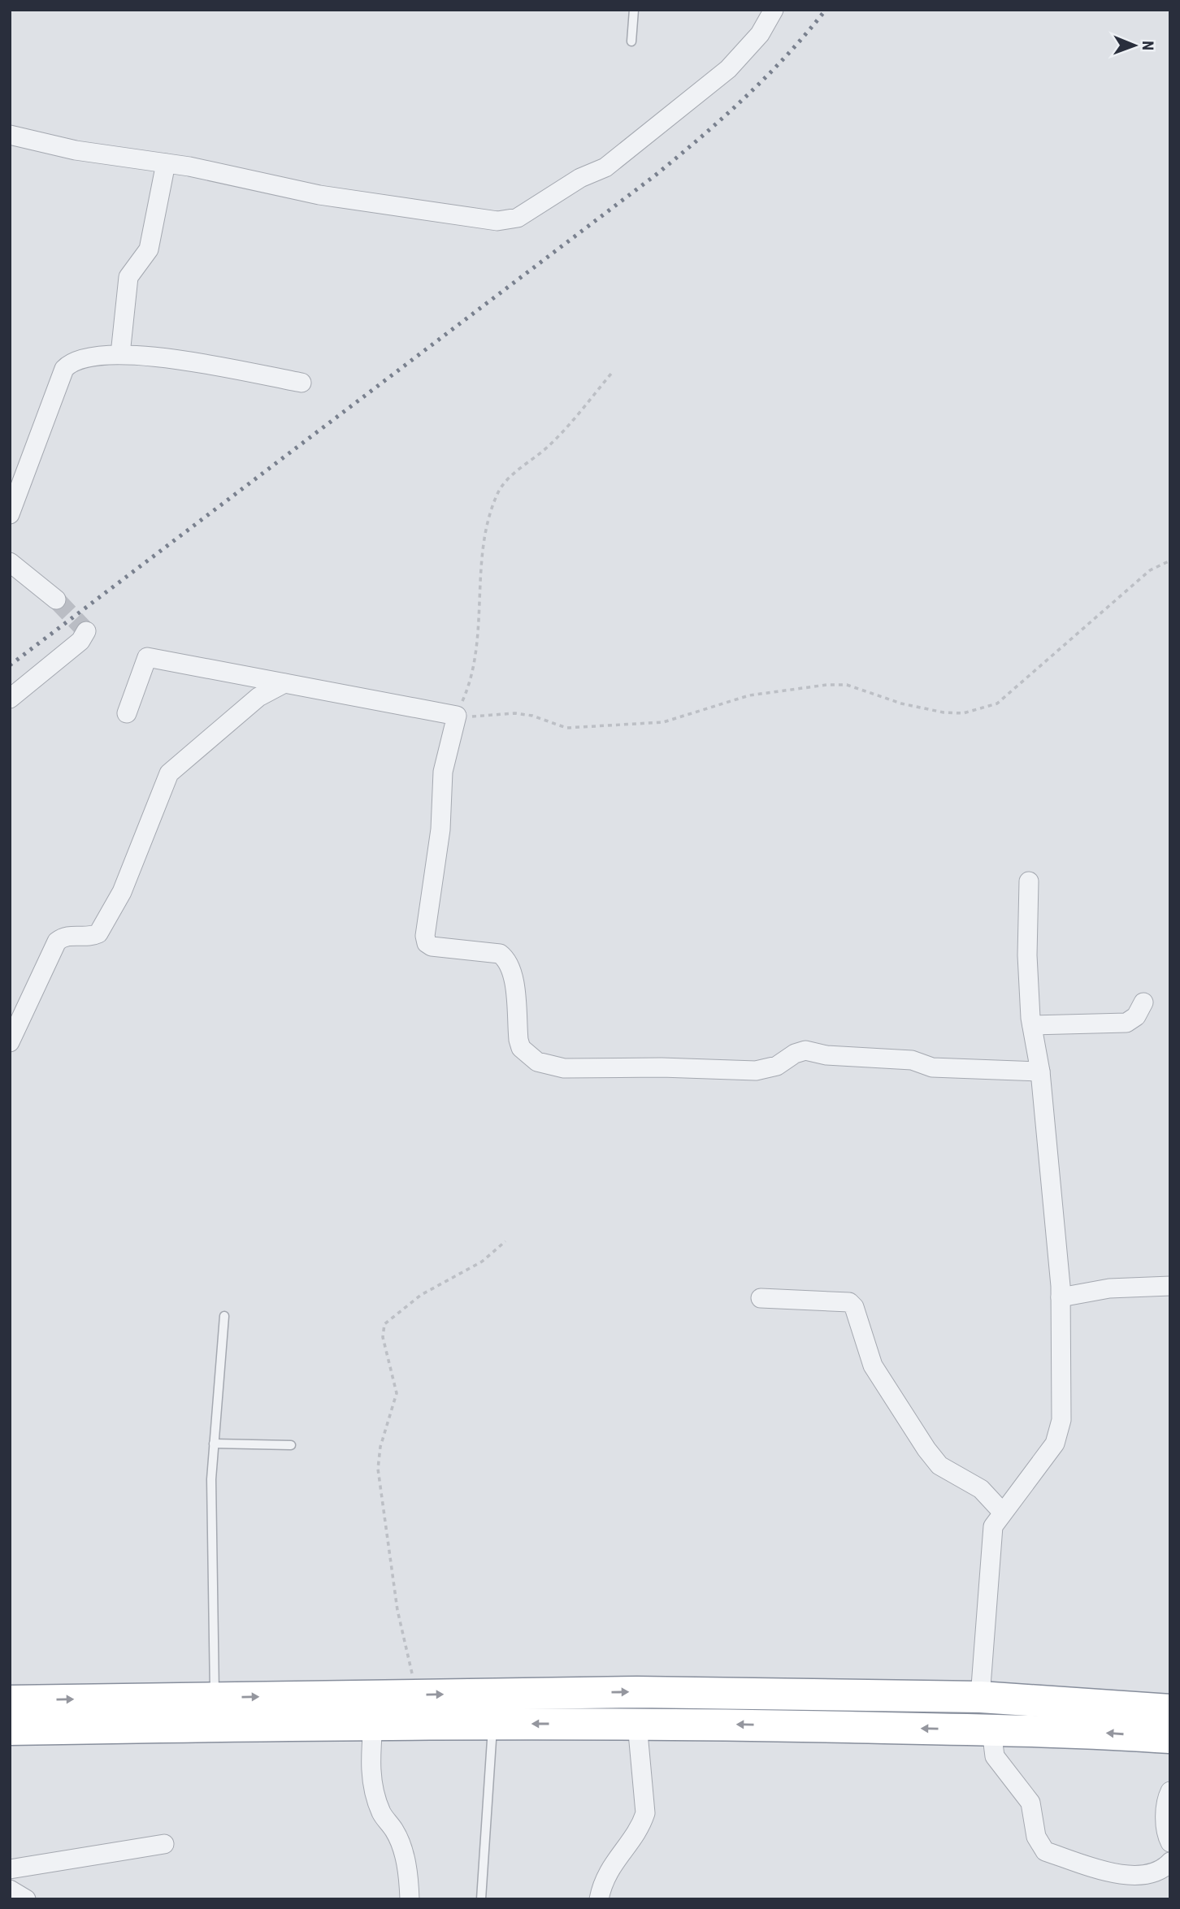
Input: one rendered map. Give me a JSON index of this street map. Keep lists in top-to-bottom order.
{
  "north": "right"
}
